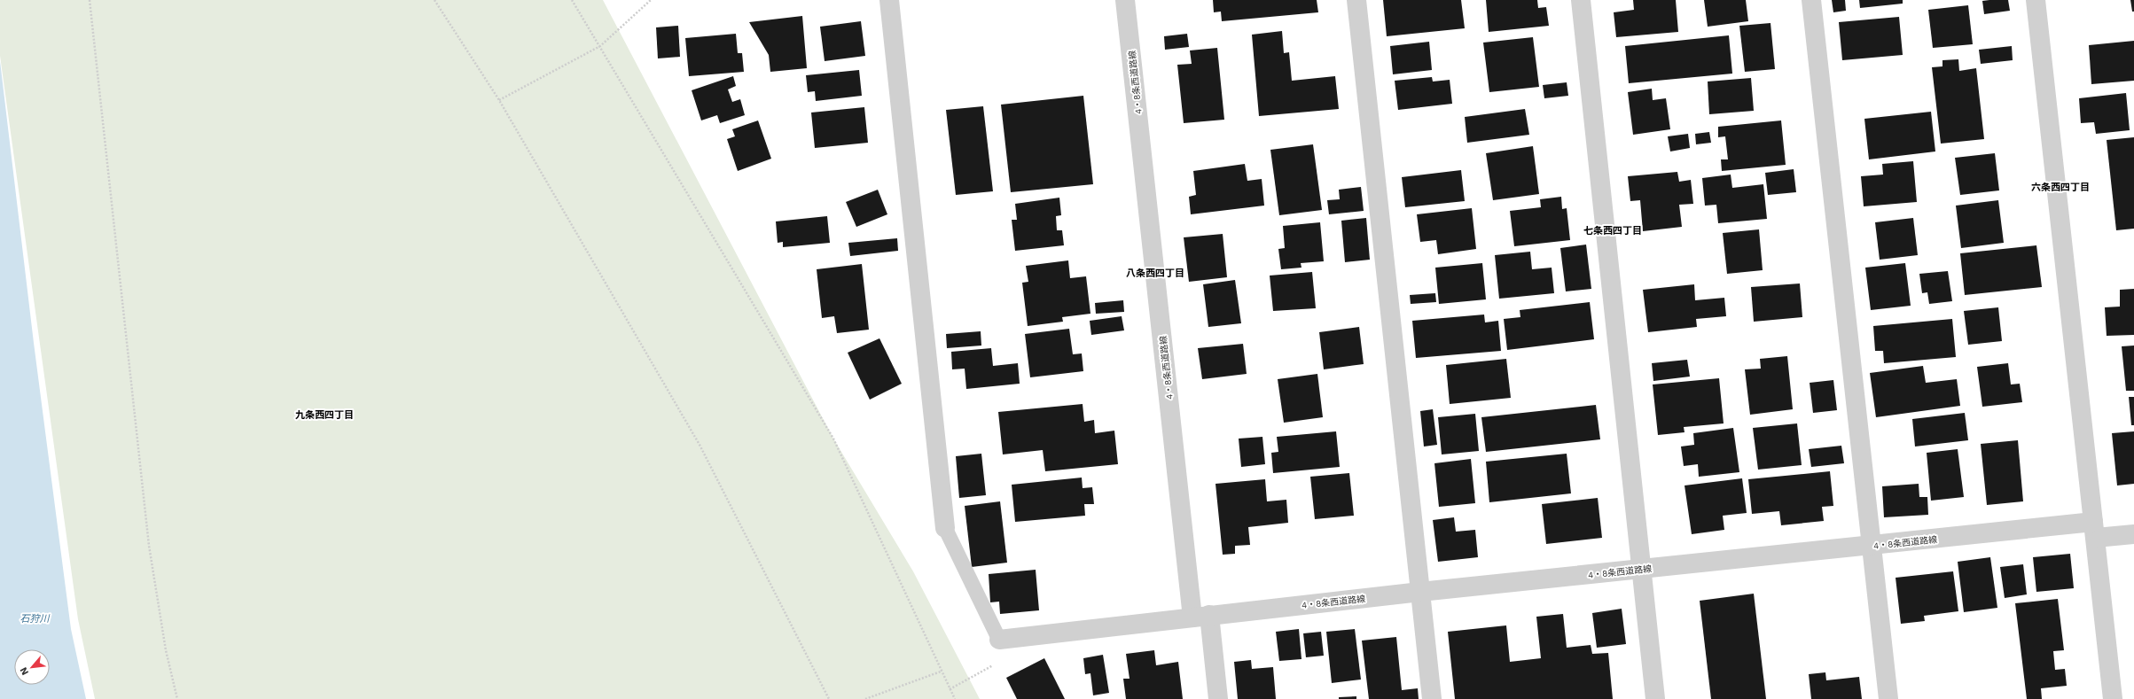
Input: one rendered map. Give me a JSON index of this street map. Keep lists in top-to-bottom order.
{
  "streets": {
    "street": ["4・8条西道路線"]
  },
  "districts": [
    "六条西四丁目",
    "七条西四丁目",
    "八条西四丁目",
    "九条西四丁目"
  ],
  "water": ["石狩川"],
  "north": "bottom left"
}
